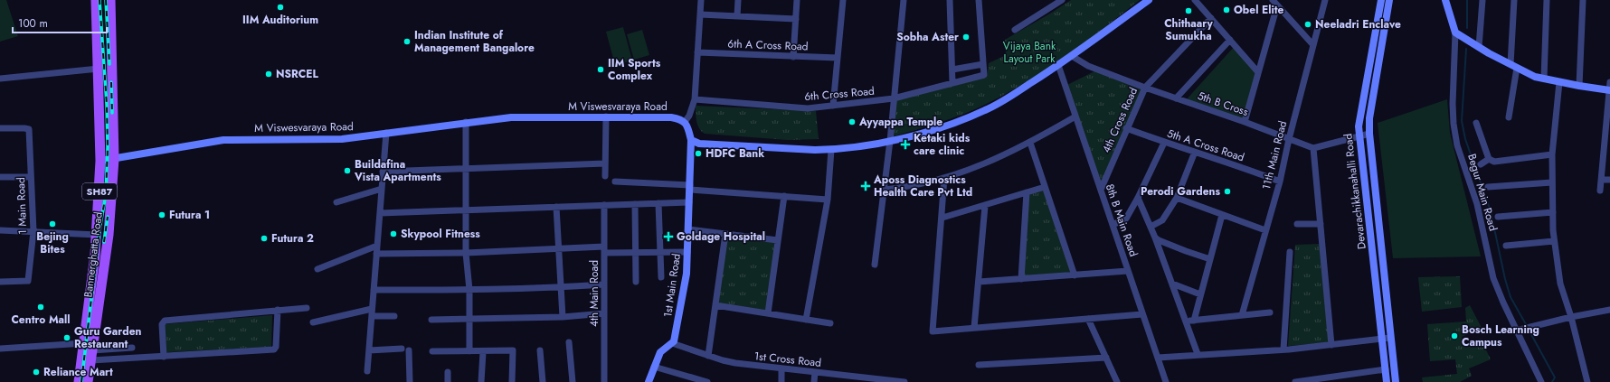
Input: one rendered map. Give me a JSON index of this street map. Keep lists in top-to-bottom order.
{
  "streets": {
    "main road": ["SH87", "Bannerghatta Road"],
    "street": [
      "6th A Cross Road",
      "6th Cross Road",
      "5th B Cross",
      "M Viswesvaraya Road",
      "4th Cross Road",
      "5th A Cross Road",
      "11th Main Road",
      "Devarachikkanahalli Road",
      "Begur Main Road",
      "1 Main Road",
      "8th B Main Road",
      "1st Main Road",
      "4th Main Road",
      "1st Cross Road"
    ]
  },
  "crossings": [
    ["5th B Cross", "4th Cross Road"],
    ["5th B Cross", "11th Main Road"],
    ["M Viswesvaraya Road", "Bannerghatta Road"],
    ["4th Cross Road", "5th A Cross Road"],
    ["4th Cross Road", "8th B Main Road"],
    ["5th A Cross Road", "11th Main Road"],
    ["1st Main Road", "1st Cross Road"]
  ],
  "parks": ["Vijaya Bank Layout Park"],
  "places": {
    "other": [
      "IIM Auditorium",
      "Obel Elite",
      "Chithaary Sumukha",
      "Neeladri Enclave",
      "Sobha Aster",
      "Indian Institute of Management Bangalore",
      "IIM Sports Complex",
      "NSRCEL",
      "Ayyappa Temple",
      "HDFC Bank",
      "Buildafina Vista Apartments",
      "Perodi Gardens",
      "Futura 1",
      "Bejing Bites",
      "Skypool Fitness",
      "Futura 2",
      "Centro Mall",
      "Bosch Learning Campus",
      "Guru Garden Restaurant",
      "Reliance Mart"
    ],
    "health": ["Ketaki kids care clinic", "Aposs Diagnostics Health Care Pvt Ltd", "Goldage Hospital"]
  },
  "scale_bar": "100 m"
}
